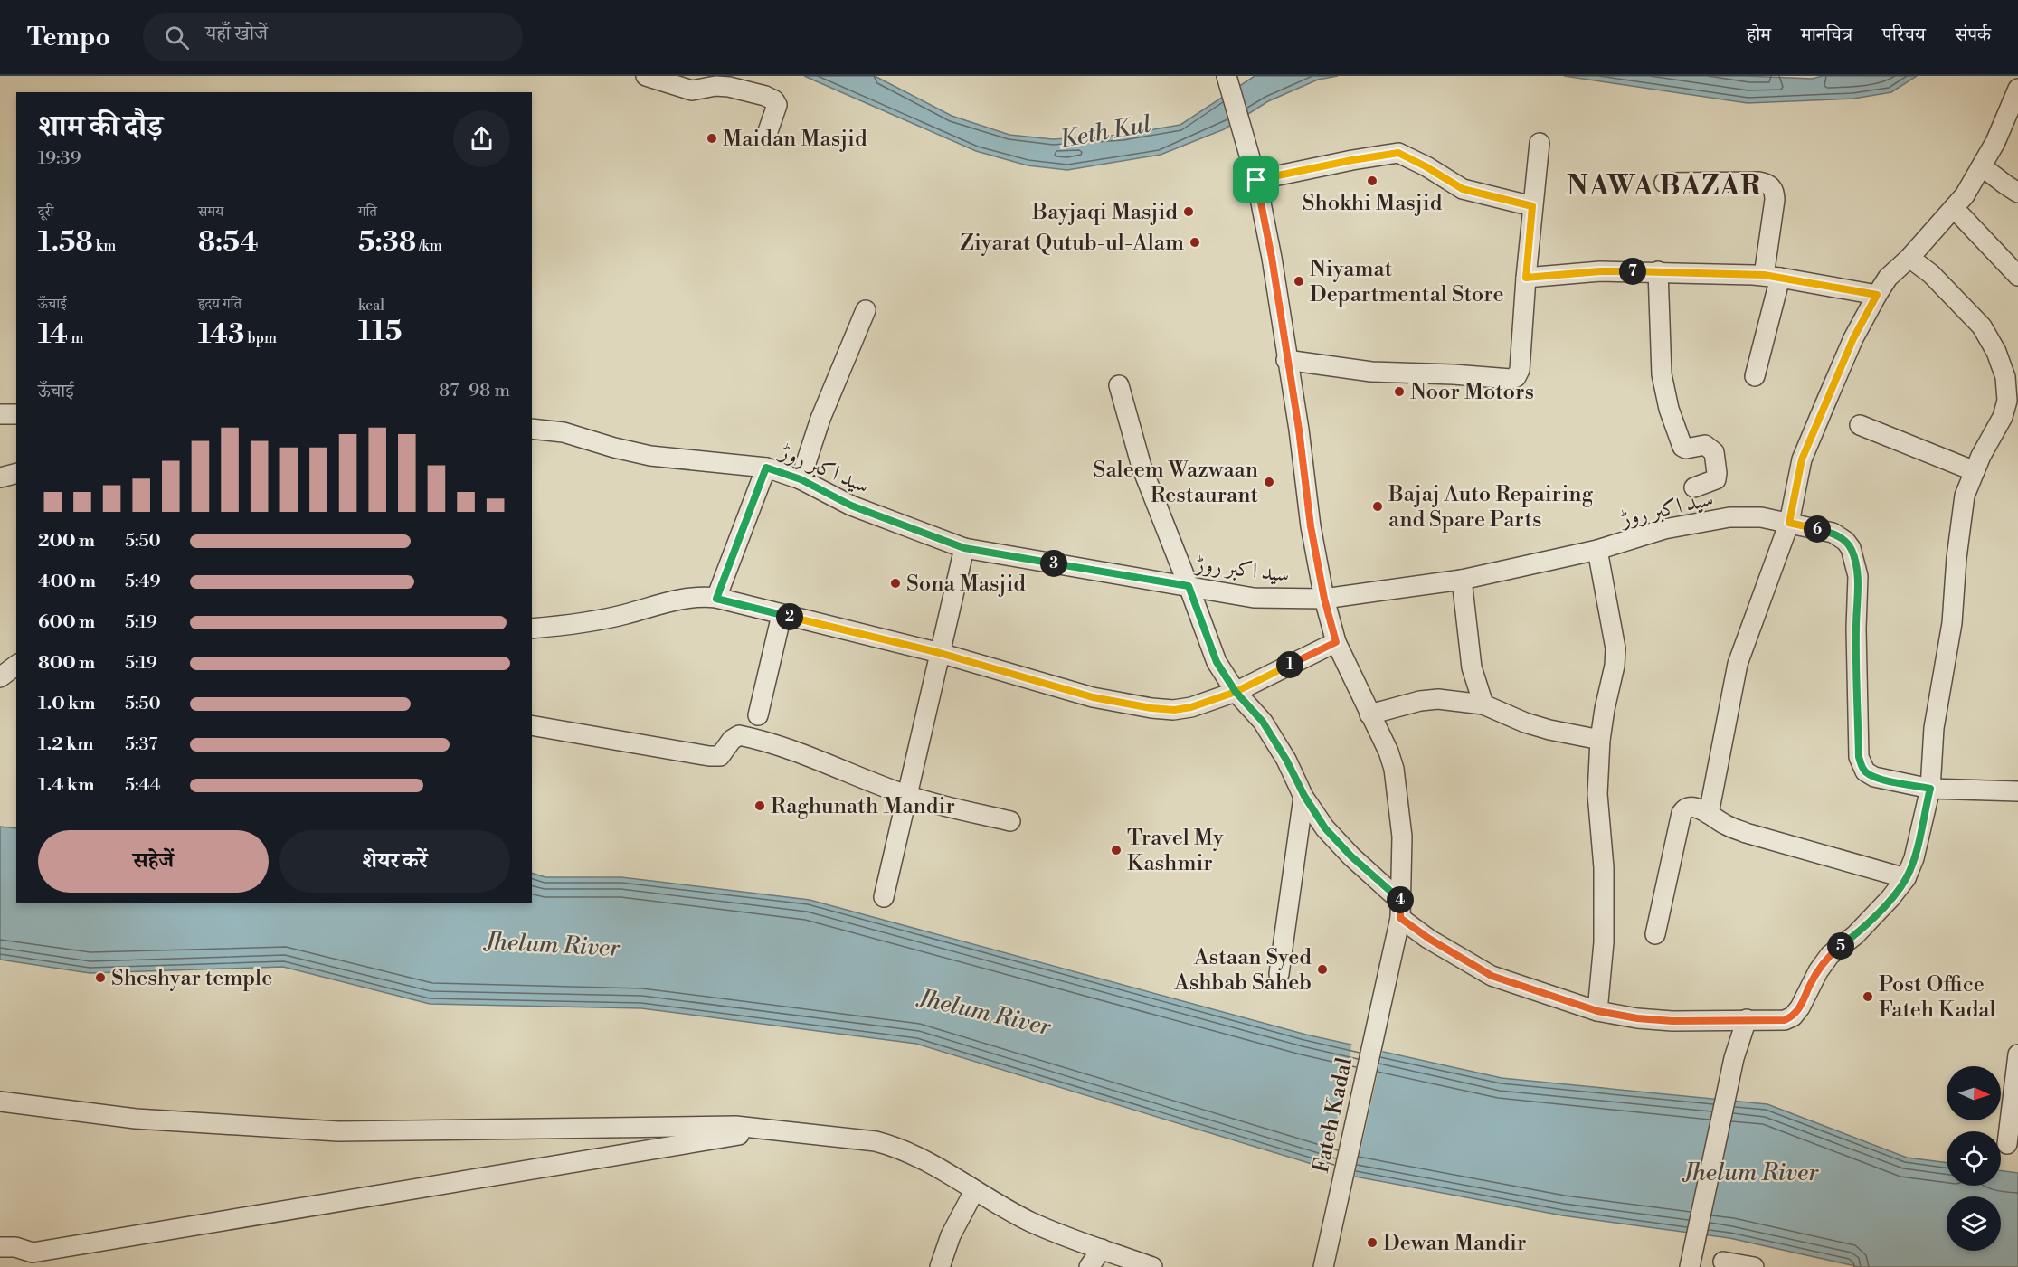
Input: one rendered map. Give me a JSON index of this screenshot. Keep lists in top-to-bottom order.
{
  "streets": {
    "street": ["سید اکبر روڑ", "Fateh Kadal"]
  },
  "crossings": [
    ["سید اکبر روڑ", "Fateh Kadal"]
  ],
  "districts": ["NAWA BAZAR"],
  "water": ["Keth Kul", "Jhelum River"],
  "places": [
    "Maidan Masjid",
    "Shokhi Masjid",
    "Bayjaqi Masjid",
    "Ziyarat Qutub-ul-Alam",
    "Niyamat Departmental Store",
    "Noor Motors",
    "Saleem Wazwaan Restaurant",
    "Bajaj Auto Repairing and Spare Parts",
    "Sona Masjid",
    "Raghunath Mandir",
    "Travel My Kashmir",
    "Astaan Syed Ashbab Saheb",
    "Sheshyar temple",
    "Post Office Fateh Kadal",
    "Dewan Mandir"
  ],
  "north": "right",
  "page": {
    "header": "Tempo",
    "search": "यहाँ खोजें",
    "nav": [
      "होम",
      "मानचित्र",
      "परिचय",
      "संपर्क"
    ],
    "heading": ["शाम की दौड़", "19:39"],
    "stats": [
      ["दूरी", "1.58 km"],
      ["समय", "8:54"],
      ["गति", "5:38 /km"],
      ["ऊँचाई", "14 m"],
      ["हृदय गति", "143 bpm"],
      ["kcal", "115"]
    ],
    "pins": [
      "7",
      "6",
      "3",
      "2",
      "1",
      "4",
      "5"
    ],
    "chart": ["ऊँचाई", "87–98 m"],
    "list": [
      {
        "name": "200 m",
        "note": "5:50"
      },
      {
        "name": "400 m",
        "note": "5:49"
      },
      {
        "name": "600 m",
        "note": "5:19"
      },
      {
        "name": "800 m",
        "note": "5:19"
      },
      {
        "name": "1.0 km",
        "note": "5:50"
      },
      {
        "name": "1.2 km",
        "note": "5:37"
      },
      {
        "name": "1.4 km",
        "note": "5:44"
      }
    ],
    "buttons": ["सहेजें", "शेयर करें"]
  }
}
